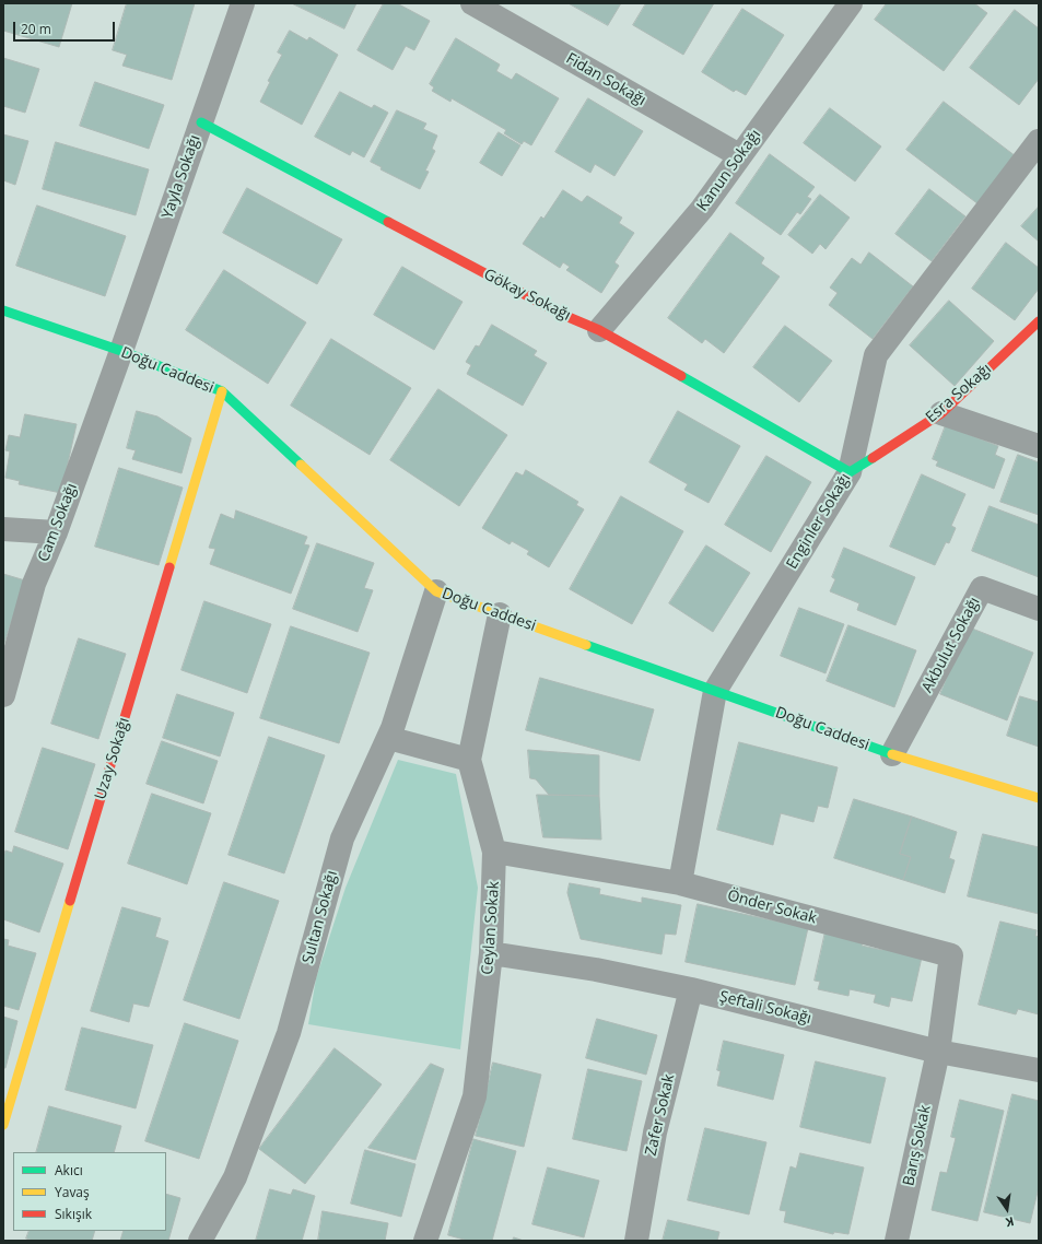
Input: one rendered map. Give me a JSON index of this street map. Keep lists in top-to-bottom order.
{
  "streets": {
    "street": [
      "Fidan Sokağı",
      "Kanun Sokağı",
      "Yayla Sokağı",
      "Gökay Sokağı",
      "Doğu Caddesi",
      "Esra Sokağı",
      "Enginler Sokağı",
      "Cam Sokağı",
      "Akbulut Sokağı",
      "Uzay Sokağı",
      "Önder Sokak",
      "Sultan Sokağı",
      "Ceylan Sokak",
      "Şeftali Sokağı",
      "Zafer Sokak",
      "Barış Sokak"
    ]
  },
  "crossings": [
    ["Fidan Sokağı", "Kanun Sokağı"],
    ["Kanun Sokağı", "Gökay Sokağı"],
    ["Yayla Sokağı", "Gökay Sokağı"],
    ["Yayla Sokağı", "Doğu Caddesi"],
    ["Yayla Sokağı", "Cam Sokağı"],
    ["Gökay Sokağı", "Esra Sokağı"],
    ["Gökay Sokağı", "Enginler Sokağı"],
    ["Doğu Caddesi", "Enginler Sokağı"],
    ["Doğu Caddesi", "Cam Sokağı"],
    ["Doğu Caddesi", "Akbulut Sokağı"],
    ["Doğu Caddesi", "Uzay Sokağı"],
    ["Doğu Caddesi", "Sultan Sokağı"],
    ["Doğu Caddesi", "Ceylan Sokak"],
    ["Esra Sokağı", "Enginler Sokağı"],
    ["Enginler Sokağı", "Önder Sokak"],
    ["Önder Sokak", "Ceylan Sokak"],
    ["Önder Sokak", "Şeftali Sokağı"],
    ["Önder Sokak", "Barış Sokak"],
    ["Ceylan Sokak", "Şeftali Sokağı"],
    ["Şeftali Sokağı", "Zafer Sokak"],
    ["Şeftali Sokağı", "Barış Sokak"]
  ],
  "legend": ["Akıcı", "Yavaş", "Sıkışık"],
  "scale_bar": "20 m",
  "north": "bottom"
}
